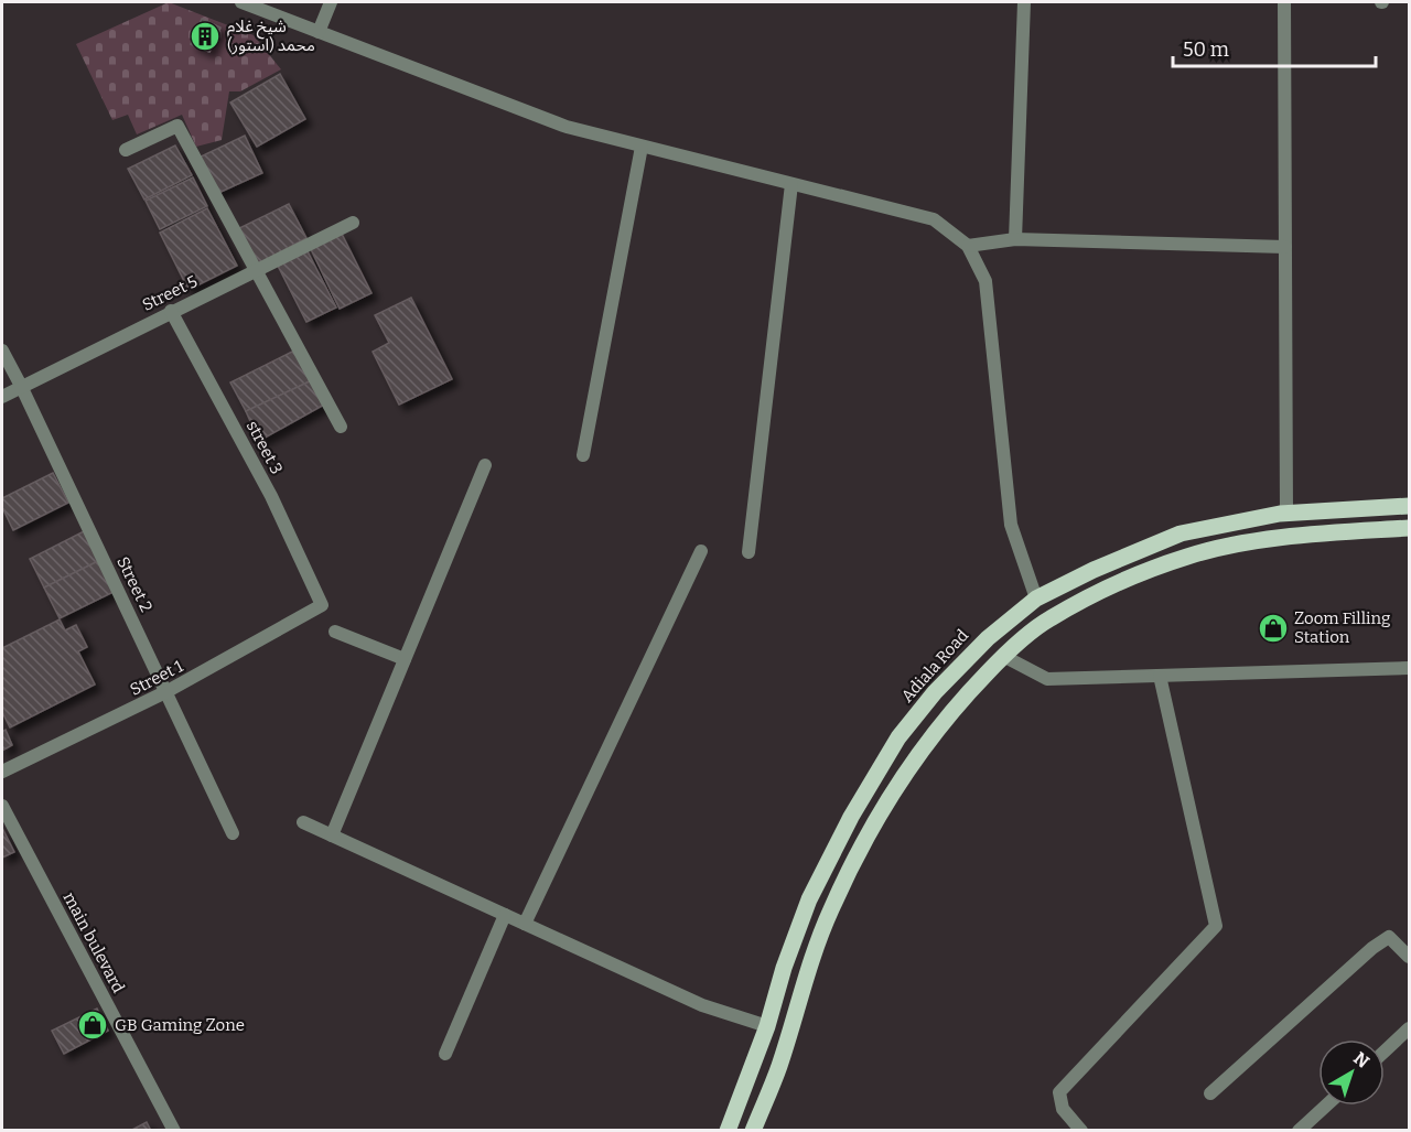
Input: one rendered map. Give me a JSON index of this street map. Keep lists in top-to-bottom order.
{
  "streets": {
    "main road": ["Adiala Road"],
    "street": [
      "Street 5",
      "street 3",
      "Street 2",
      "Street 1",
      "main bulevard"
    ]
  },
  "crossings": [
    ["Street 5", "street 3"],
    ["Street 5", "Street 2"],
    ["street 3", "Street 1"],
    ["Street 2", "Street 1"]
  ],
  "places": {
    "building": ["شیخ غلام محمد (استور)"],
    "shop": ["Zoom Filling Station", "GB Gaming Zone"]
  },
  "scale_bar": "50 m",
  "north": "top right"
}
